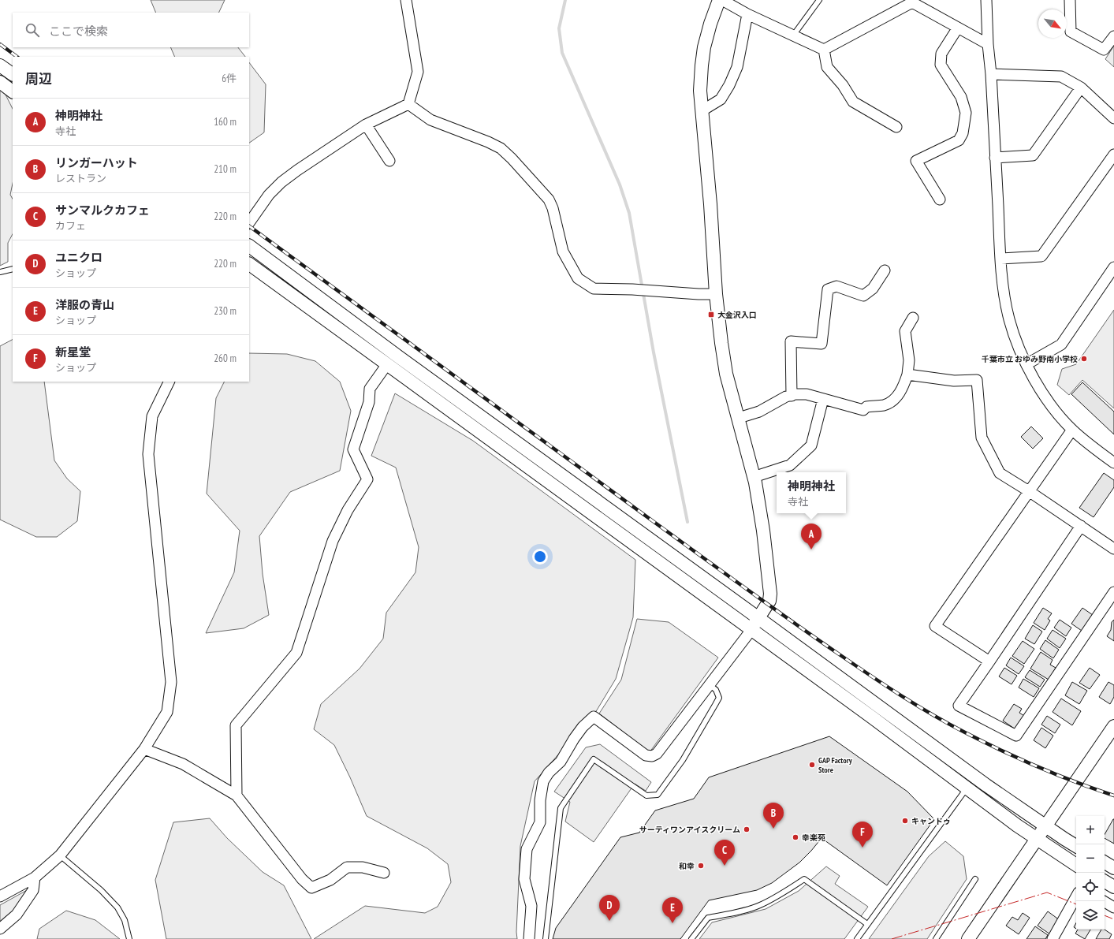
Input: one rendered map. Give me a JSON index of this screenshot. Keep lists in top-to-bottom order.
{
  "places": {
    "transit": ["大金沢入口"],
    "other": [
      "千葉市立 おゆみ野南小学校",
      "GAP Factory Store",
      "キャンドゥ",
      "サーティワンアイスクリーム",
      "幸楽苑",
      "和幸"
    ]
  },
  "north": "bottom right",
  "page": {
    "search": "ここで検索",
    "heading": ["周辺", "6件"],
    "list": [
      {
        "mark": "A",
        "name": "神明神社",
        "note": "寺社",
        "value": "160 m"
      },
      {
        "mark": "B",
        "name": "リンガーハット",
        "note": "レストラン",
        "value": "210 m"
      },
      {
        "mark": "C",
        "name": "サンマルクカフェ",
        "note": "カフェ",
        "value": "220 m"
      },
      {
        "mark": "D",
        "name": "ユニクロ",
        "note": "ショップ",
        "value": "220 m"
      },
      {
        "mark": "E",
        "name": "洋服の青山",
        "note": "ショップ",
        "value": "230 m"
      },
      {
        "mark": "F",
        "name": "新星堂",
        "note": "ショップ",
        "value": "260 m"
      }
    ],
    "popup": ["神明神社", "寺社"],
    "pins": [
      "A",
      "B",
      "F",
      "C",
      "D",
      "E"
    ],
    "map_buttons": ["+", "−"]
  }
}
